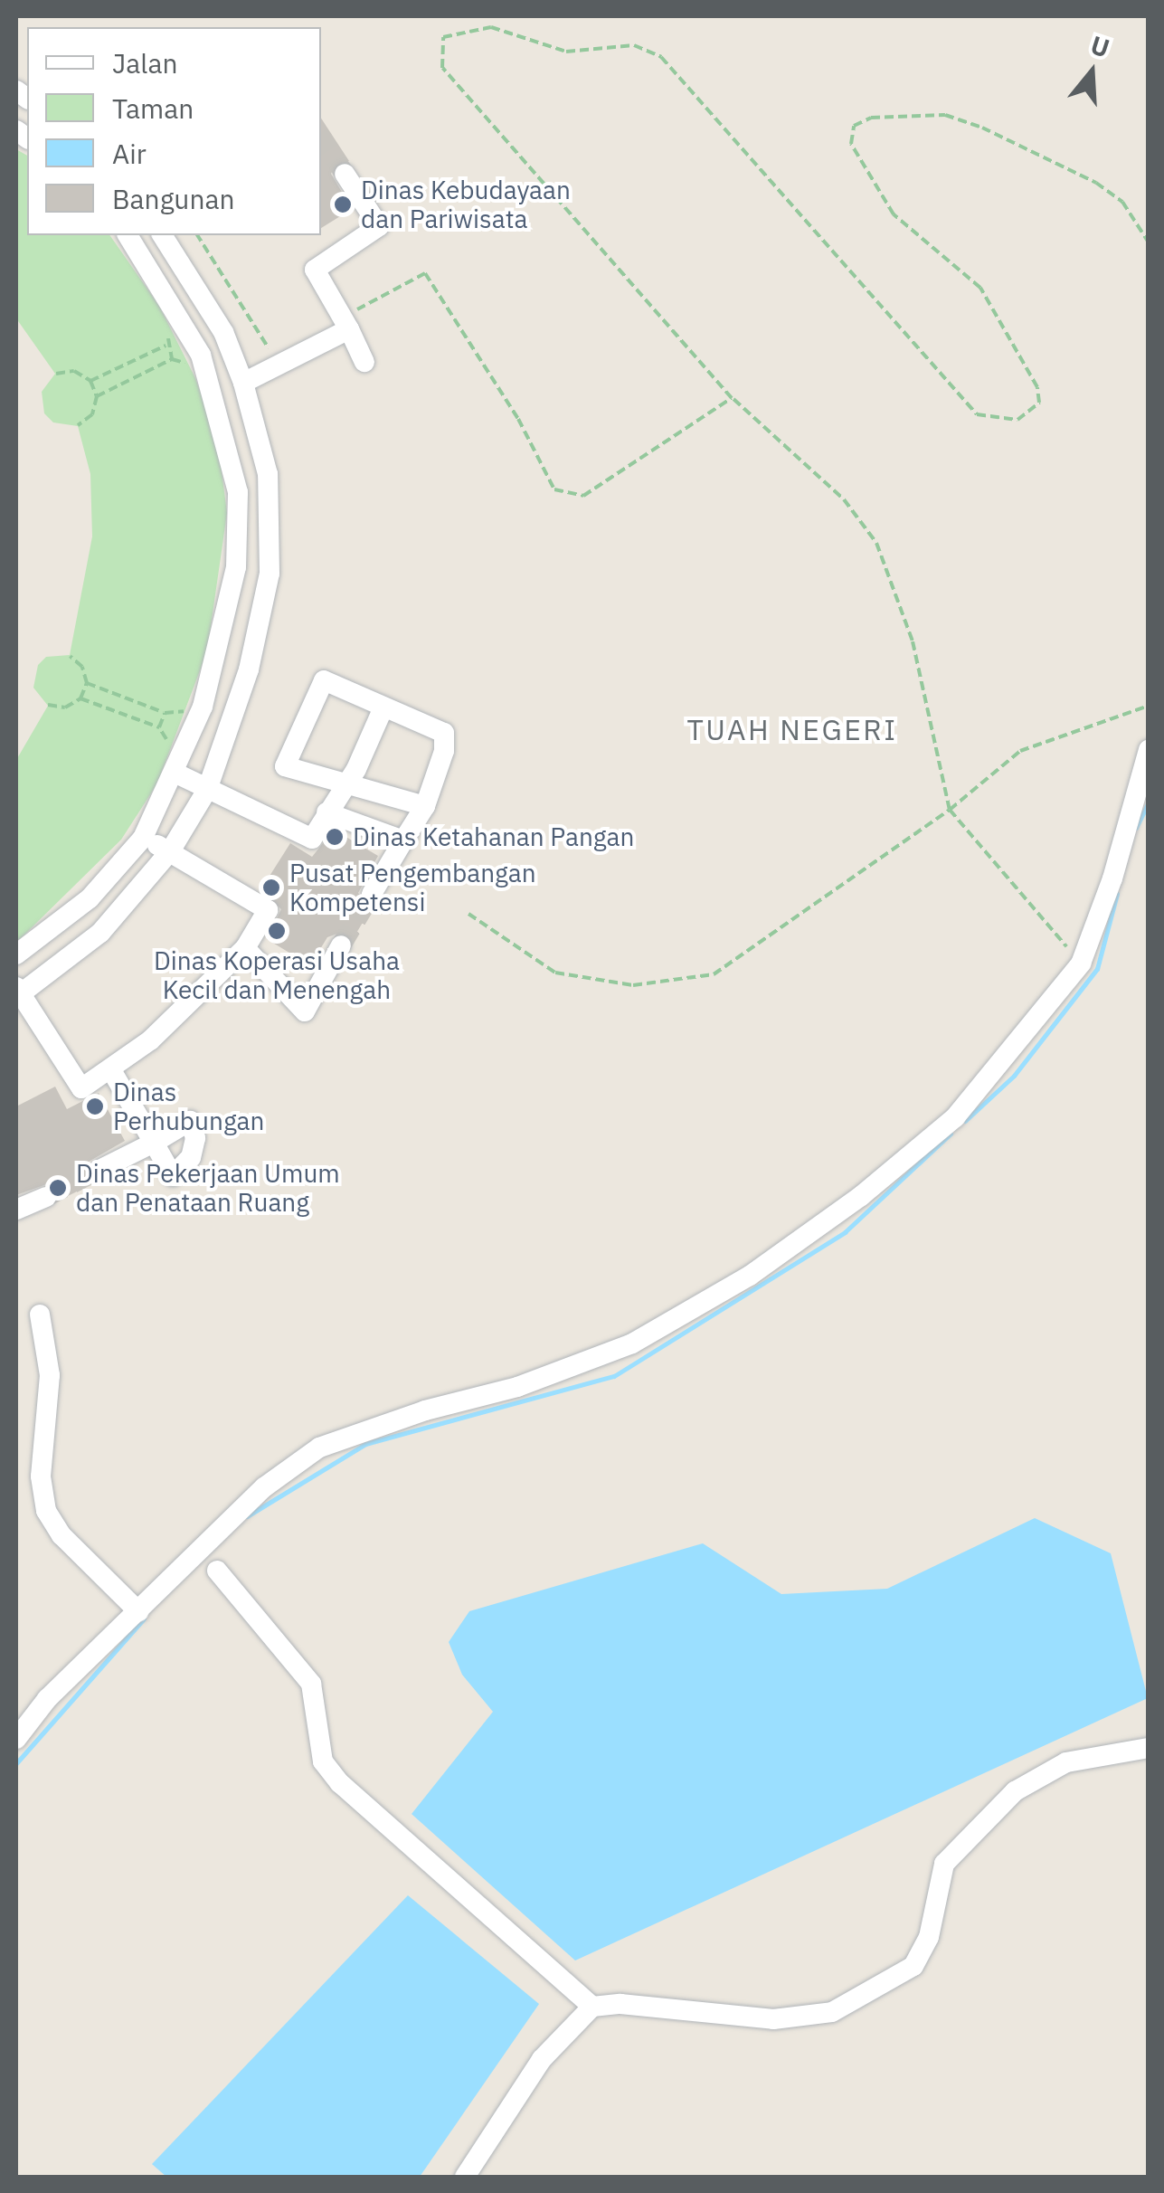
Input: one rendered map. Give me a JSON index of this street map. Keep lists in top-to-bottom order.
{
  "districts": ["TUAH NEGERI"],
  "places": [
    "Dinas Kebudayaan dan Pariwisata",
    "Dinas Ketahanan Pangan",
    "Pusat Pengembangan Kompetensi",
    "Dinas Koperasi Usaha Kecil dan Menengah",
    "Dinas Perhubungan",
    "Dinas Pekerjaan Umum dan Penataan Ruang"
  ],
  "legend": [
    "Jalan",
    "Taman",
    "Air",
    "Bangunan"
  ],
  "north": "top"
}
